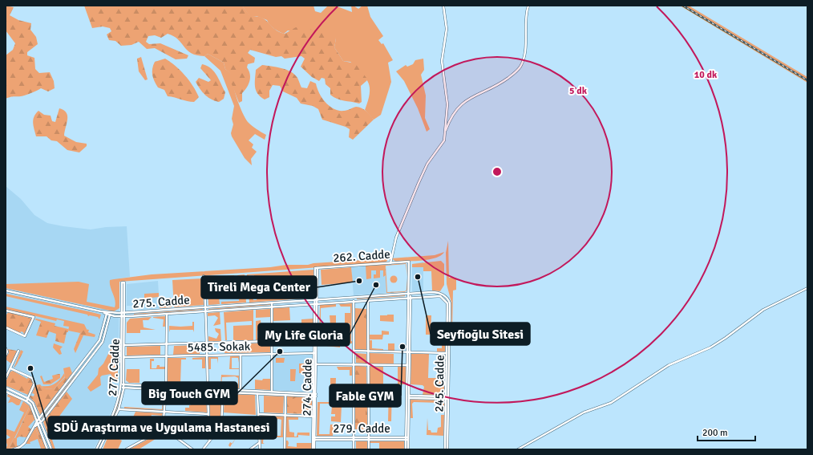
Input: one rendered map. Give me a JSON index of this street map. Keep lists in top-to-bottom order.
{
  "streets": {
    "street": [
      "262. Cadde",
      "275. Cadde",
      "5485. Sokak",
      "277. Cadde",
      "245. Cadde",
      "274. Cadde",
      "279. Cadde"
    ]
  },
  "crossings": [
    ["262. Cadde", "275. Cadde"],
    ["262. Cadde", "274. Cadde"],
    ["275. Cadde", "277. Cadde"],
    ["275. Cadde", "245. Cadde"],
    ["275. Cadde", "274. Cadde"],
    ["5485. Sokak", "277. Cadde"],
    ["5485. Sokak", "274. Cadde"],
    ["274. Cadde", "279. Cadde"]
  ],
  "places": [
    "Seyfioğlu Sitesi",
    "Tireli Mega Center",
    "My Life Gloria",
    "Fable GYM",
    "Big Touch GYM",
    "SDÜ Araştırma ve Uygulama Hastanesi"
  ],
  "scale_bar": "200 m",
  "rings": ["10 dk", "5 dk"]
}
